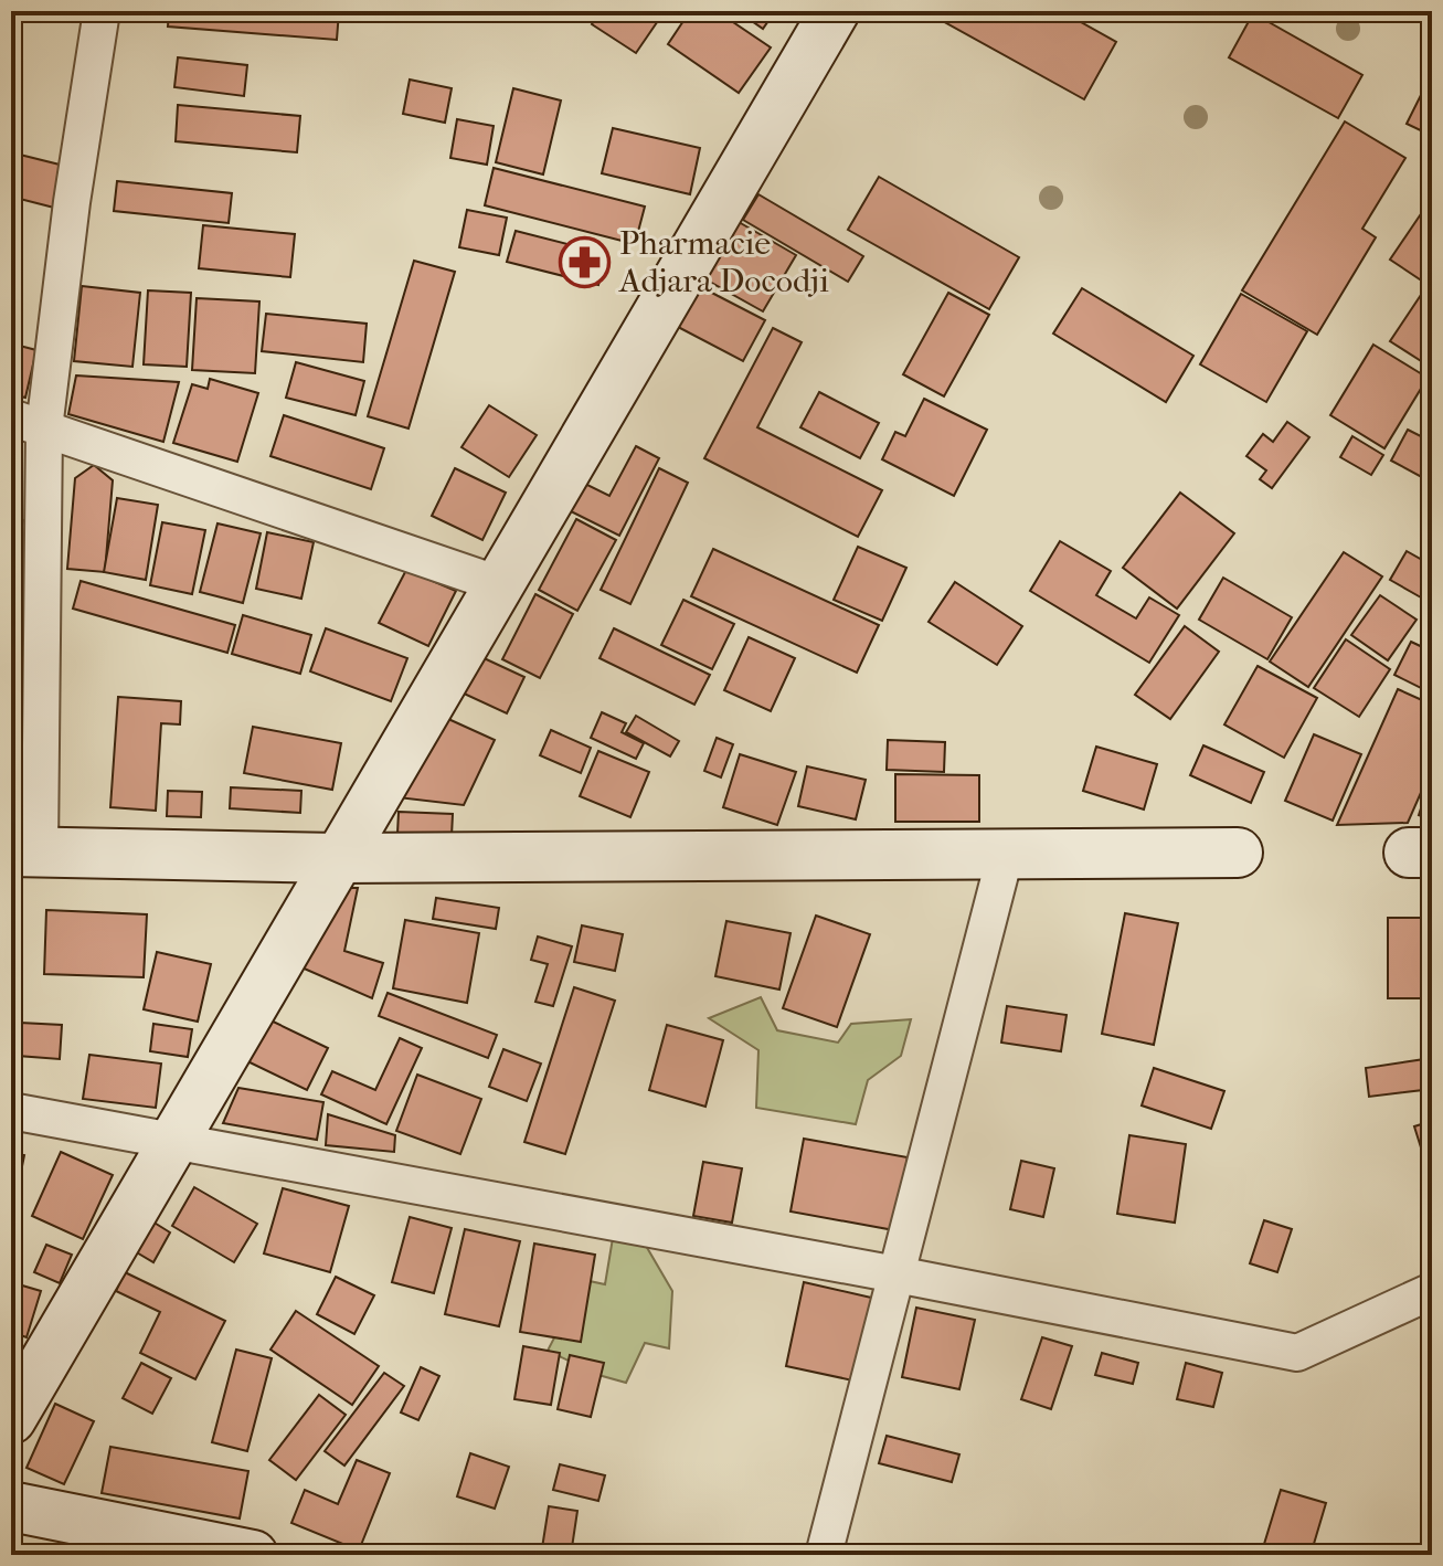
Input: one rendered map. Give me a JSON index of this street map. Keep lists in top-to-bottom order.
{
  "places": {
    "pharmacy": ["Pharmacie Adjara Docodji"]
  }
}
